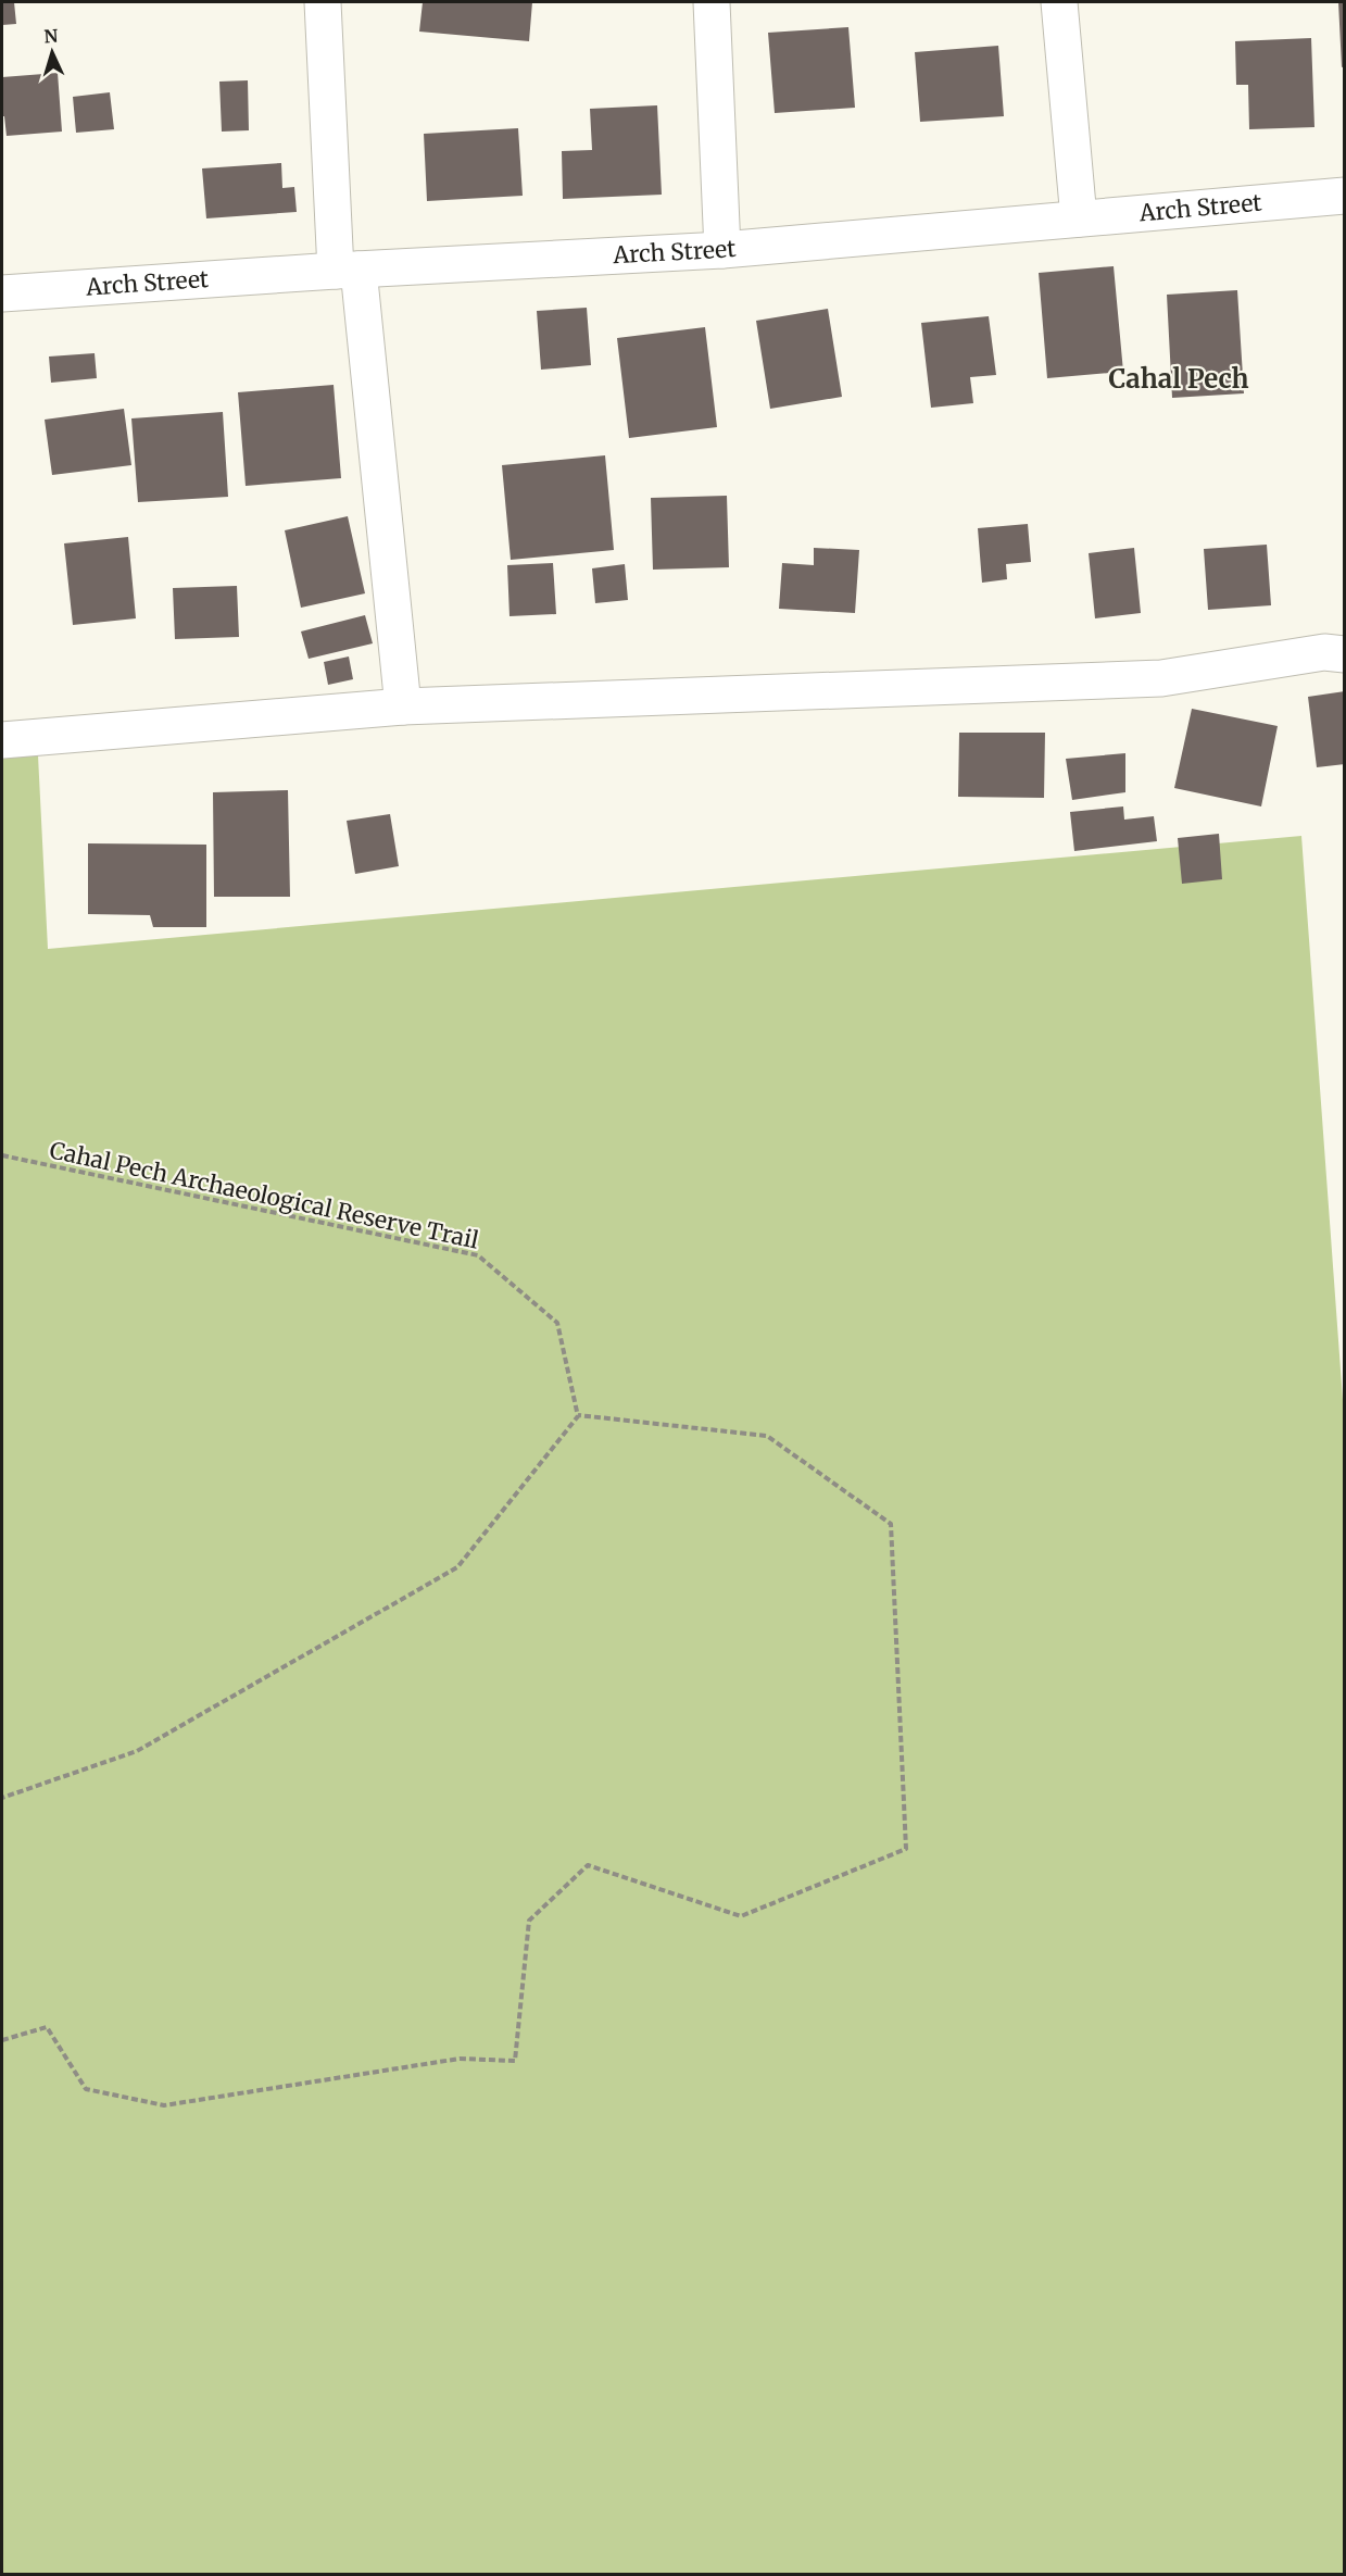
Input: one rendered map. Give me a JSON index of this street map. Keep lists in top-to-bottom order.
{
  "streets": {
    "street": ["Arch Street"],
    "path": ["Cahal Pech Archaeological Reserve Trail"]
  },
  "districts": ["Cahal Pech"],
  "north": "top"
}
